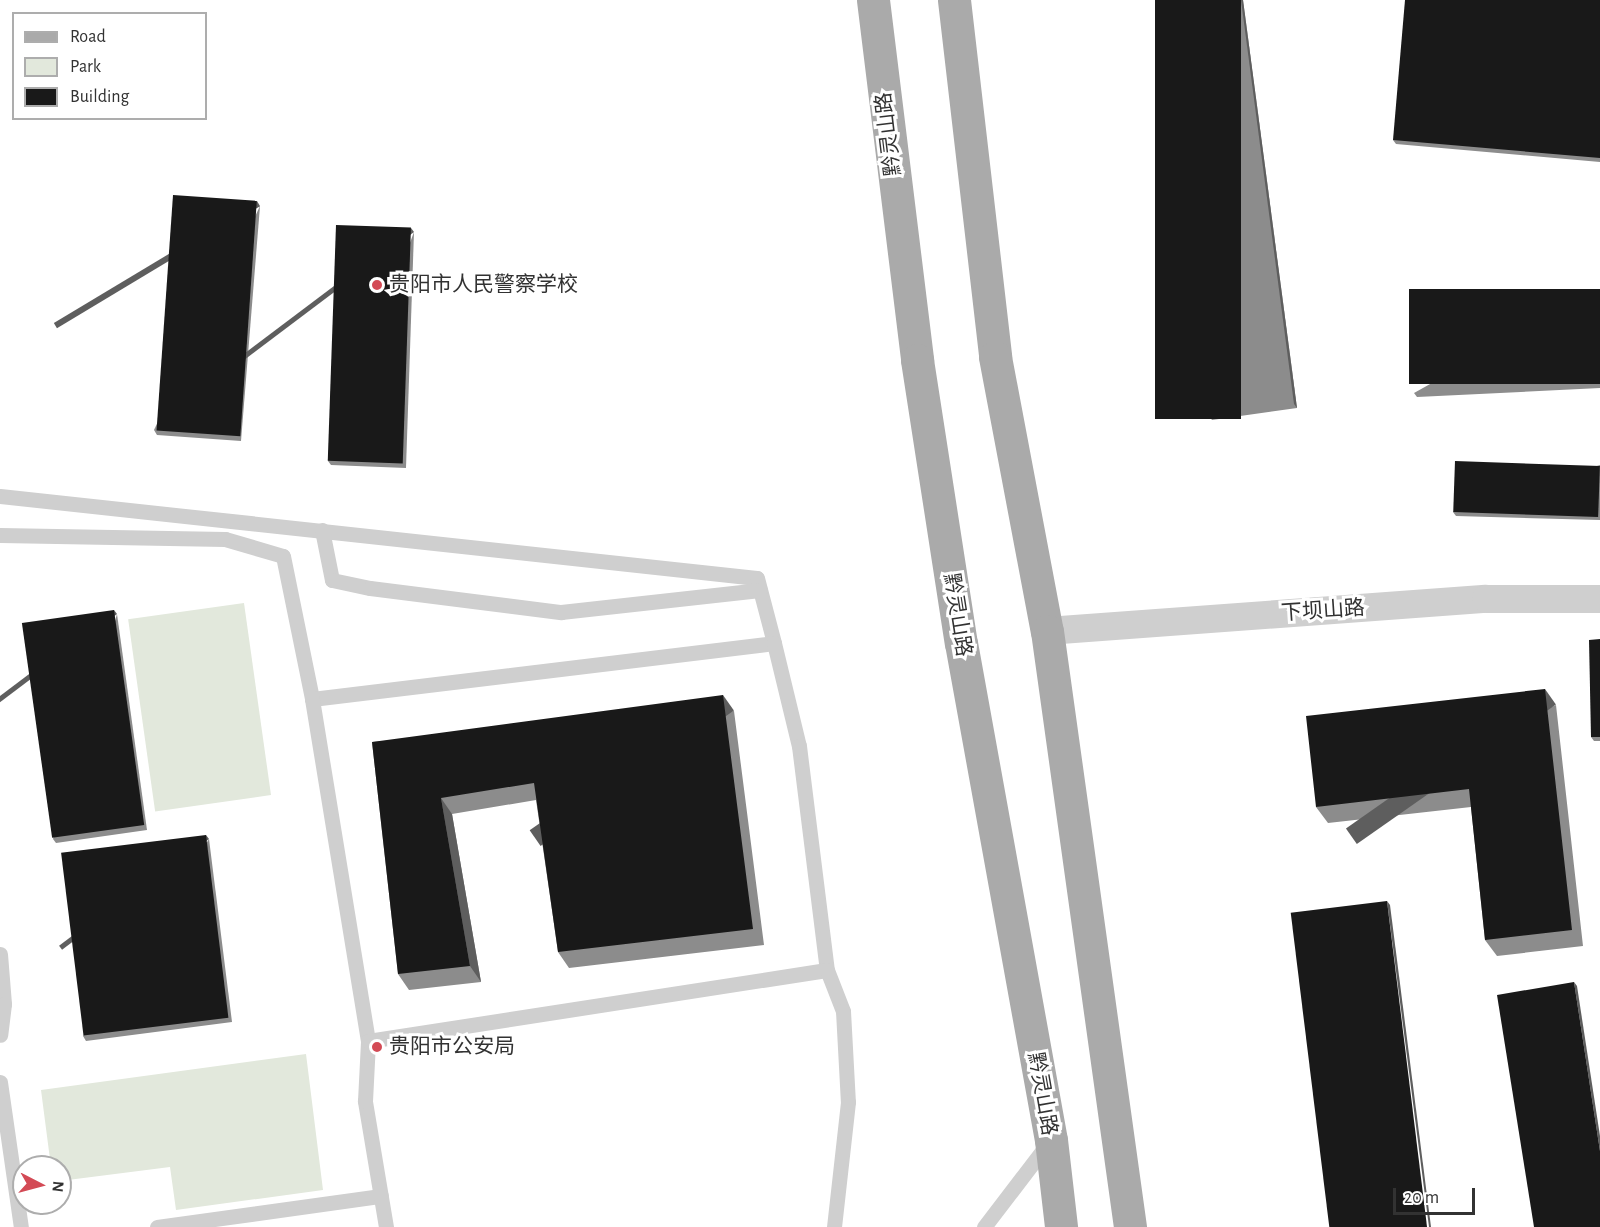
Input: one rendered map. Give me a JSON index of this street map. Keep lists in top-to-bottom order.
{
  "streets": {
    "main road": ["黔灵山路"],
    "street": ["下坝山路"]
  },
  "places": ["贵阳市人民警察学校", "贵阳市公安局"],
  "legend": ["Road", "Park", "Building"],
  "scale_bar": "20 m",
  "north": "right"
}
